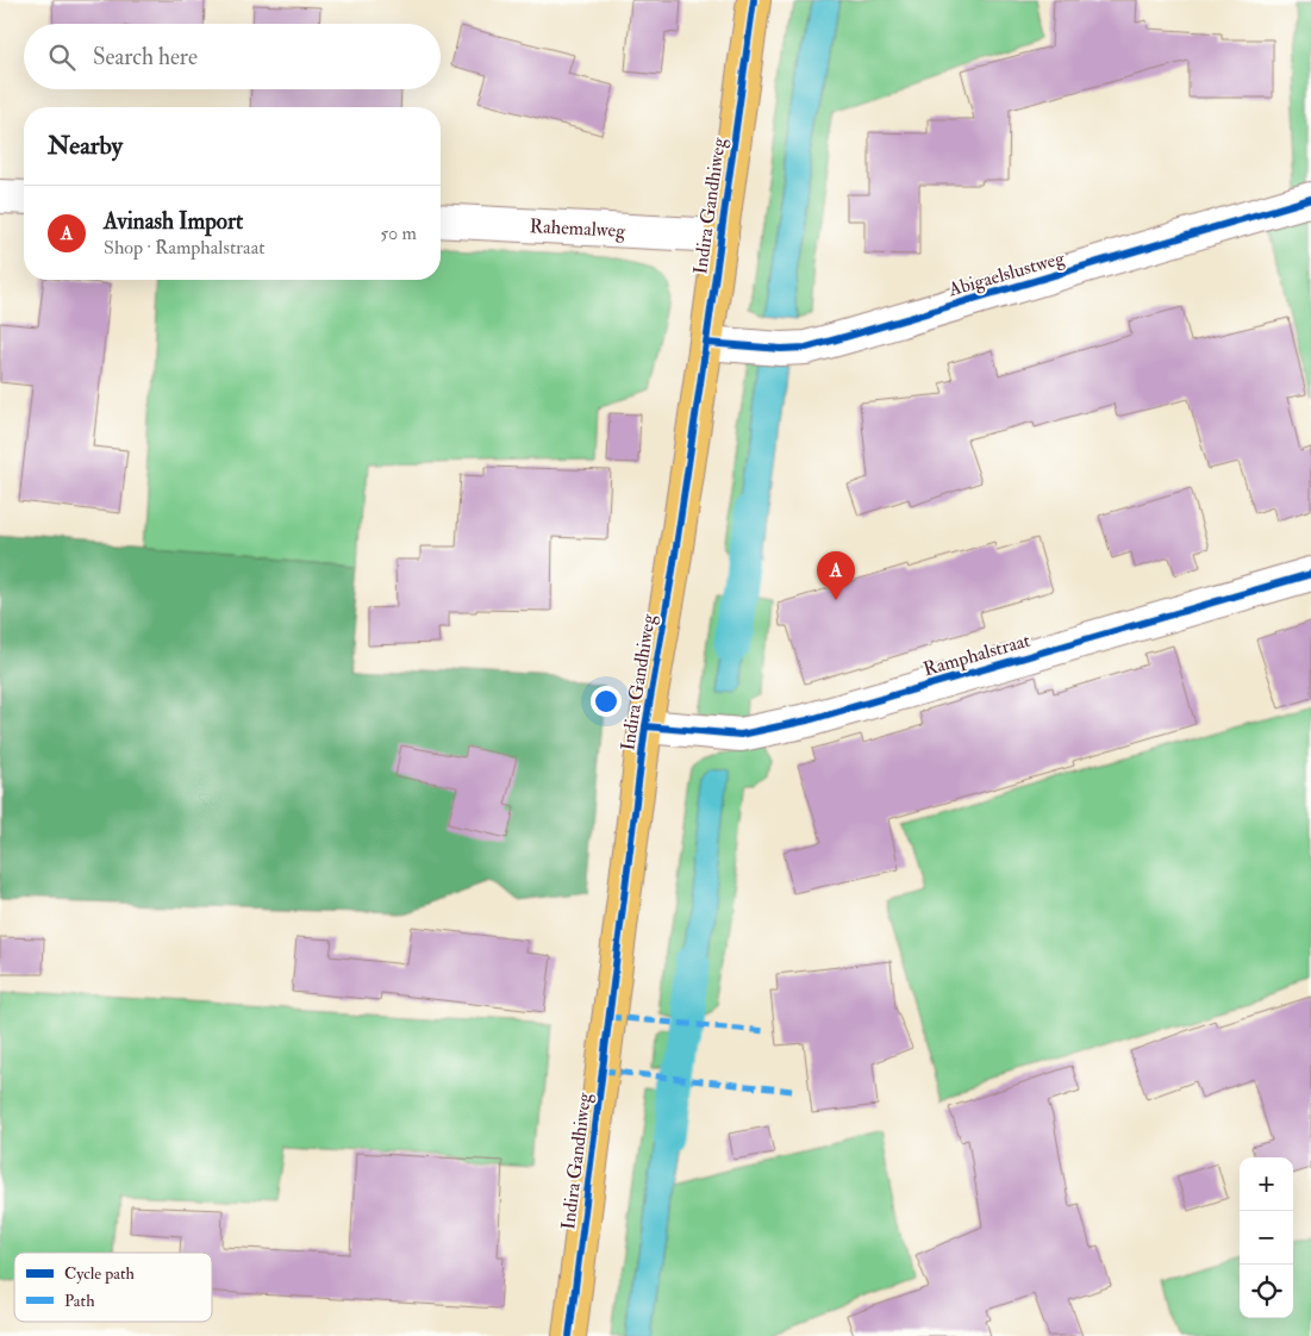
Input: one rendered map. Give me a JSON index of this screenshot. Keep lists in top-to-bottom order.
{
  "streets": {
    "main road": ["Indira Gandhiweg"],
    "street": ["Rahemalweg", "Abigaelslustweg", "Ramphalstraat"]
  },
  "crossings": [
    ["Indira Gandhiweg", "Rahemalweg"],
    ["Indira Gandhiweg", "Abigaelslustweg"],
    ["Indira Gandhiweg", "Ramphalstraat"]
  ],
  "legend": ["Cycle path", "Path"],
  "page": {
    "search": "Search here",
    "heading": "Nearby",
    "list": [
      {
        "mark": "A",
        "name": "Avinash Import",
        "note": "Shop · Ramphalstraat",
        "value": "50 m"
      }
    ],
    "pins": "A",
    "map_buttons": ["+", "−"]
  }
}
